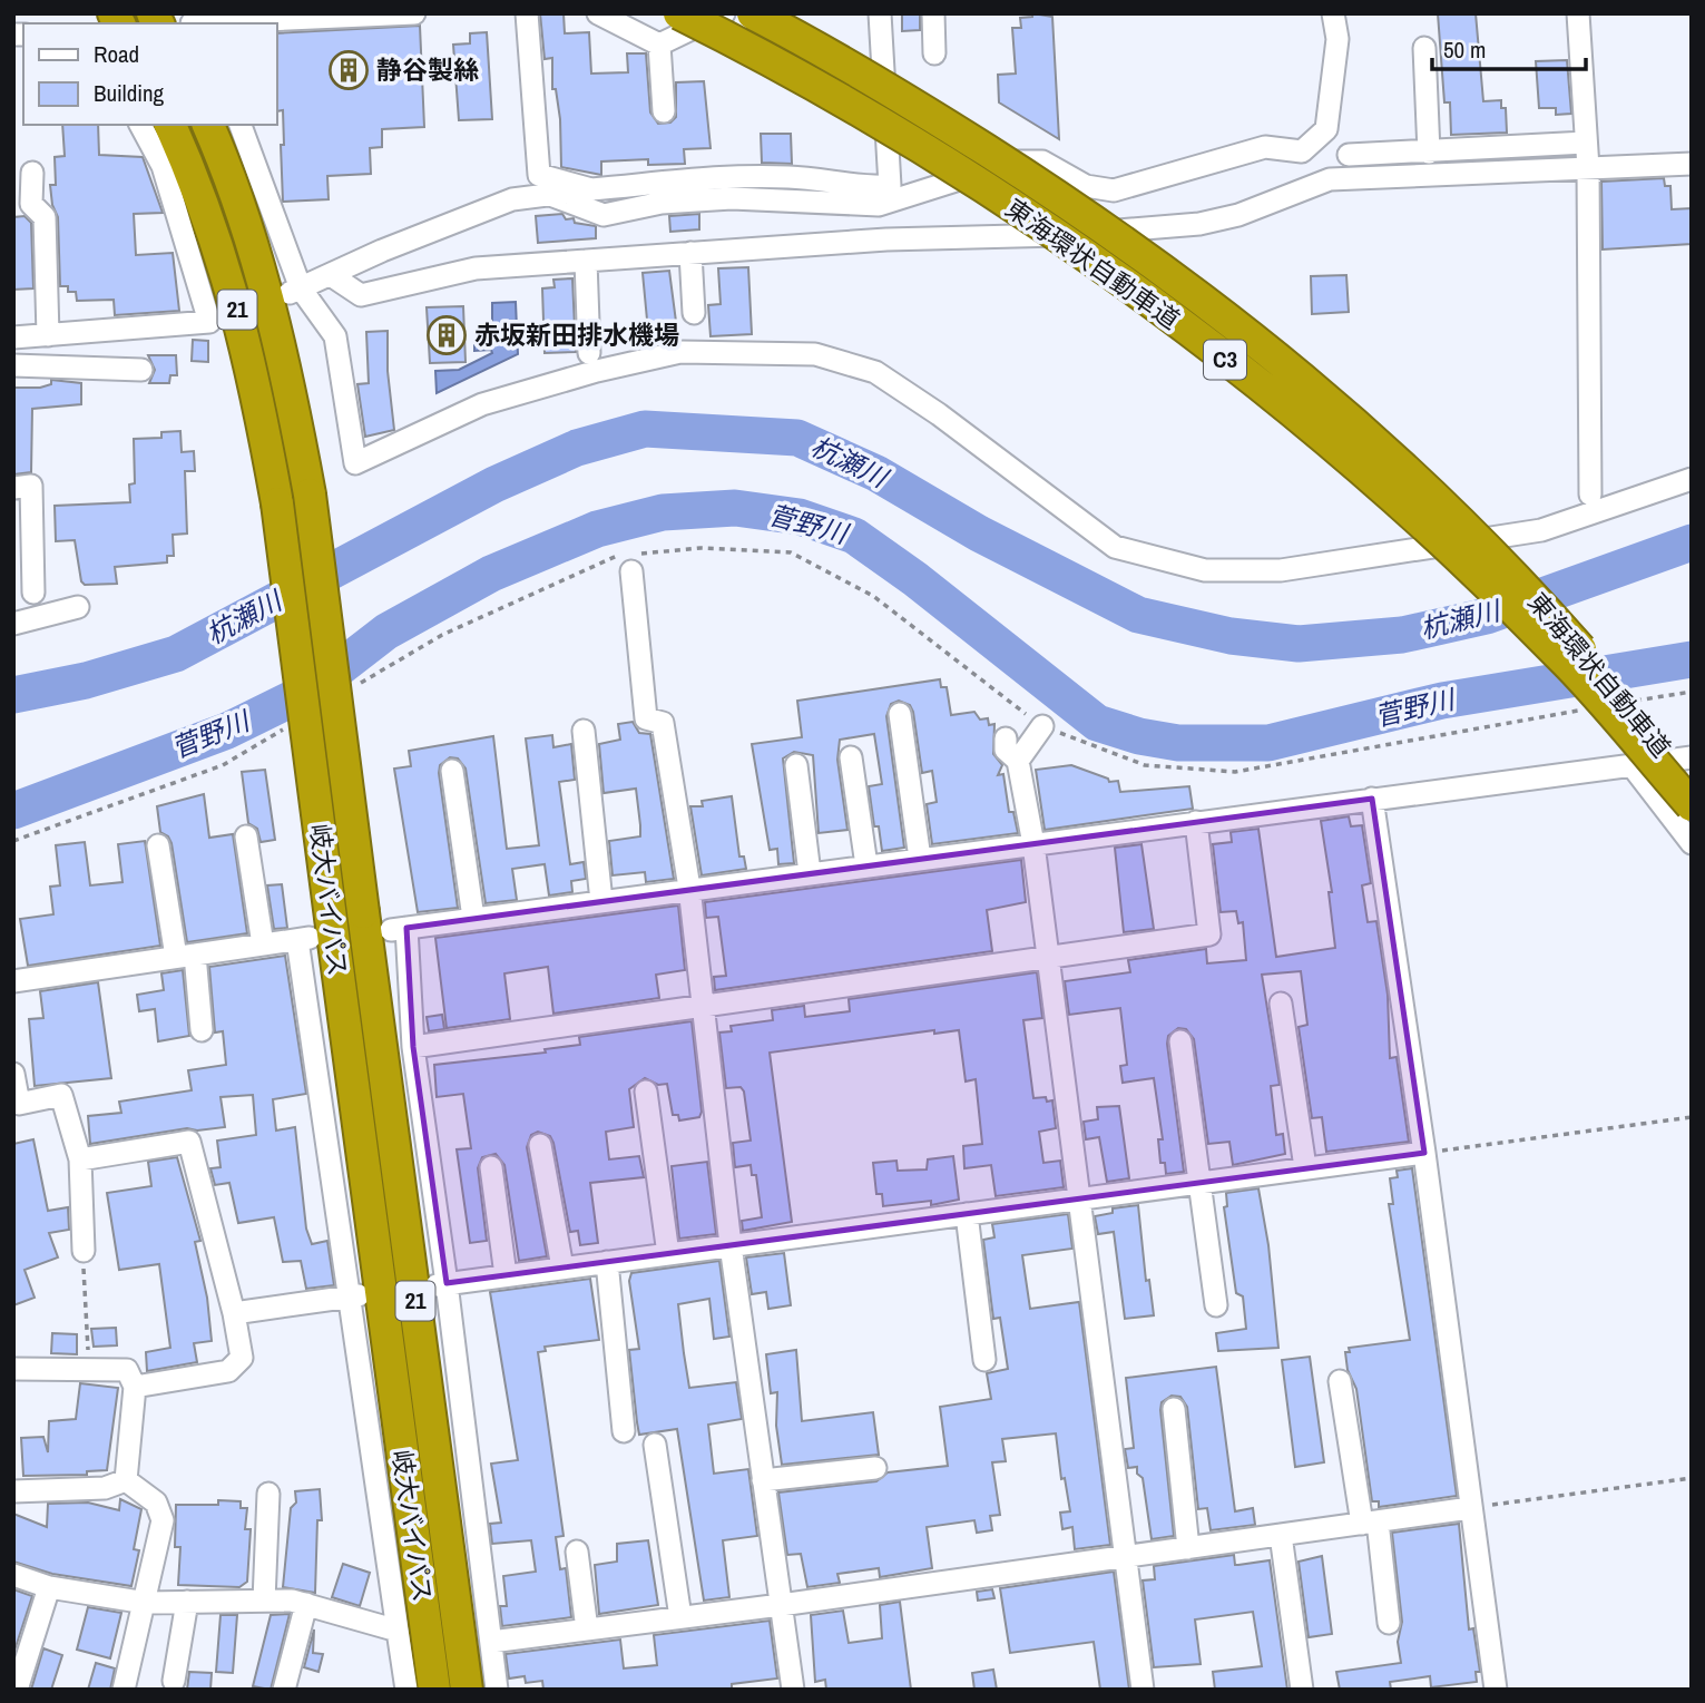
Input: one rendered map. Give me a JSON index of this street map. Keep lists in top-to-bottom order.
{
  "streets": {
    "highway": [
      "東海環状自動車道",
      "21",
      "C3",
      "岐大バイパス"
    ]
  },
  "water": ["杭瀬川", "菅野川"],
  "places": {
    "building": ["静谷製絲", "赤坂新田排水機場"]
  },
  "legend": ["Road", "Building"],
  "scale_bar": "50 m"
}
